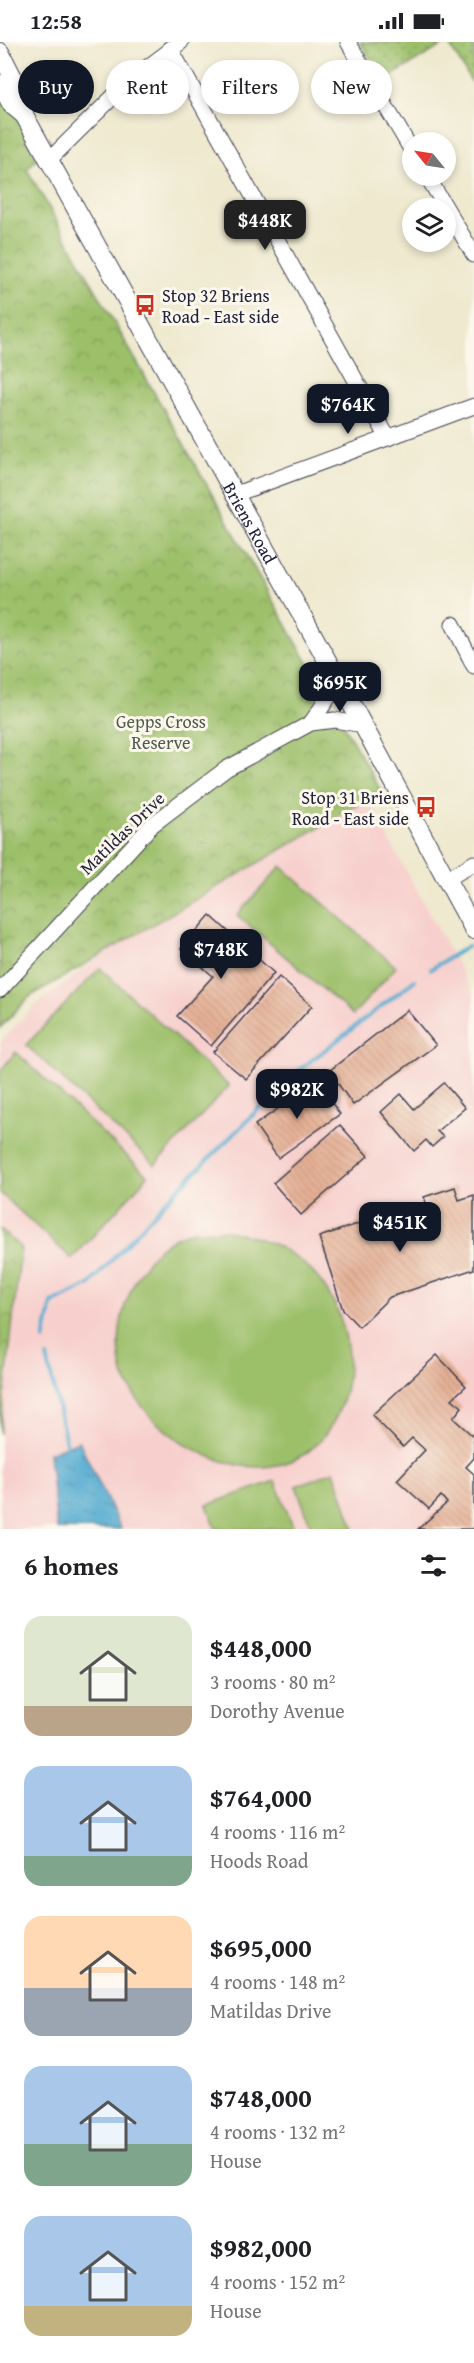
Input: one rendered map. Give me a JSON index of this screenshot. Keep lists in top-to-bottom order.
{
  "streets": {
    "main road": ["Briens Road"],
    "street": ["Matildas Drive"]
  },
  "crossings": [
    ["Briens Road", "Matildas Drive"]
  ],
  "parks": ["Gepps Cross Reserve"],
  "places": {
    "bus stop": ["Stop 32 Briens Road - East side", "Stop 31 Briens Road - East side"]
  },
  "north": "top left",
  "page": {
    "status": "12:58",
    "chip": [
      "Buy",
      "Rent",
      "Filters",
      "New"
    ],
    "price": [
      "$448K",
      "$764K",
      "$695K",
      "$748K",
      "$982K",
      "$451K"
    ],
    "heading": "6 homes",
    "list": [
      {
        "name": "$448,000",
        "note": "3 rooms · 80 m² · Dorothy Avenue"
      },
      {
        "name": "$764,000",
        "note": "4 rooms · 116 m² · Hoods Road"
      },
      {
        "name": "$695,000",
        "note": "4 rooms · 148 m² · Matildas Drive"
      },
      {
        "name": "$748,000",
        "note": "4 rooms · 132 m² · House"
      },
      {
        "name": "$982,000",
        "note": "4 rooms · 152 m² · House"
      }
    ]
  }
}
